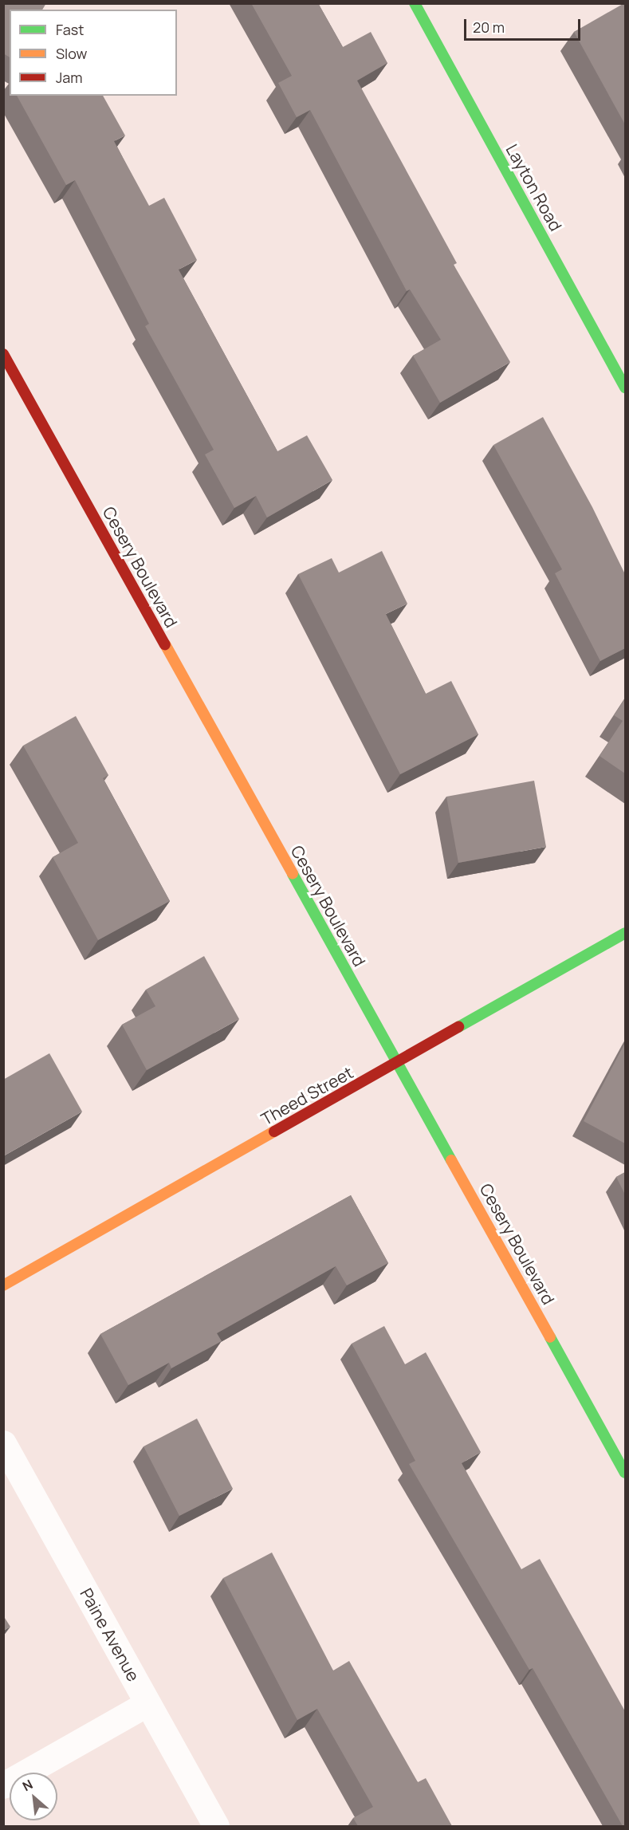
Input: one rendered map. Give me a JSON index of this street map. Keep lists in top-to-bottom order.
{
  "streets": {
    "main road": ["Layton Road", "Cesery Boulevard", "Theed Street"],
    "street": ["Paine Avenue"]
  },
  "crossings": [
    ["Cesery Boulevard", "Theed Street"]
  ],
  "legend": ["Fast", "Slow", "Jam"],
  "scale_bar": "20 m",
  "north": "top left"
}
